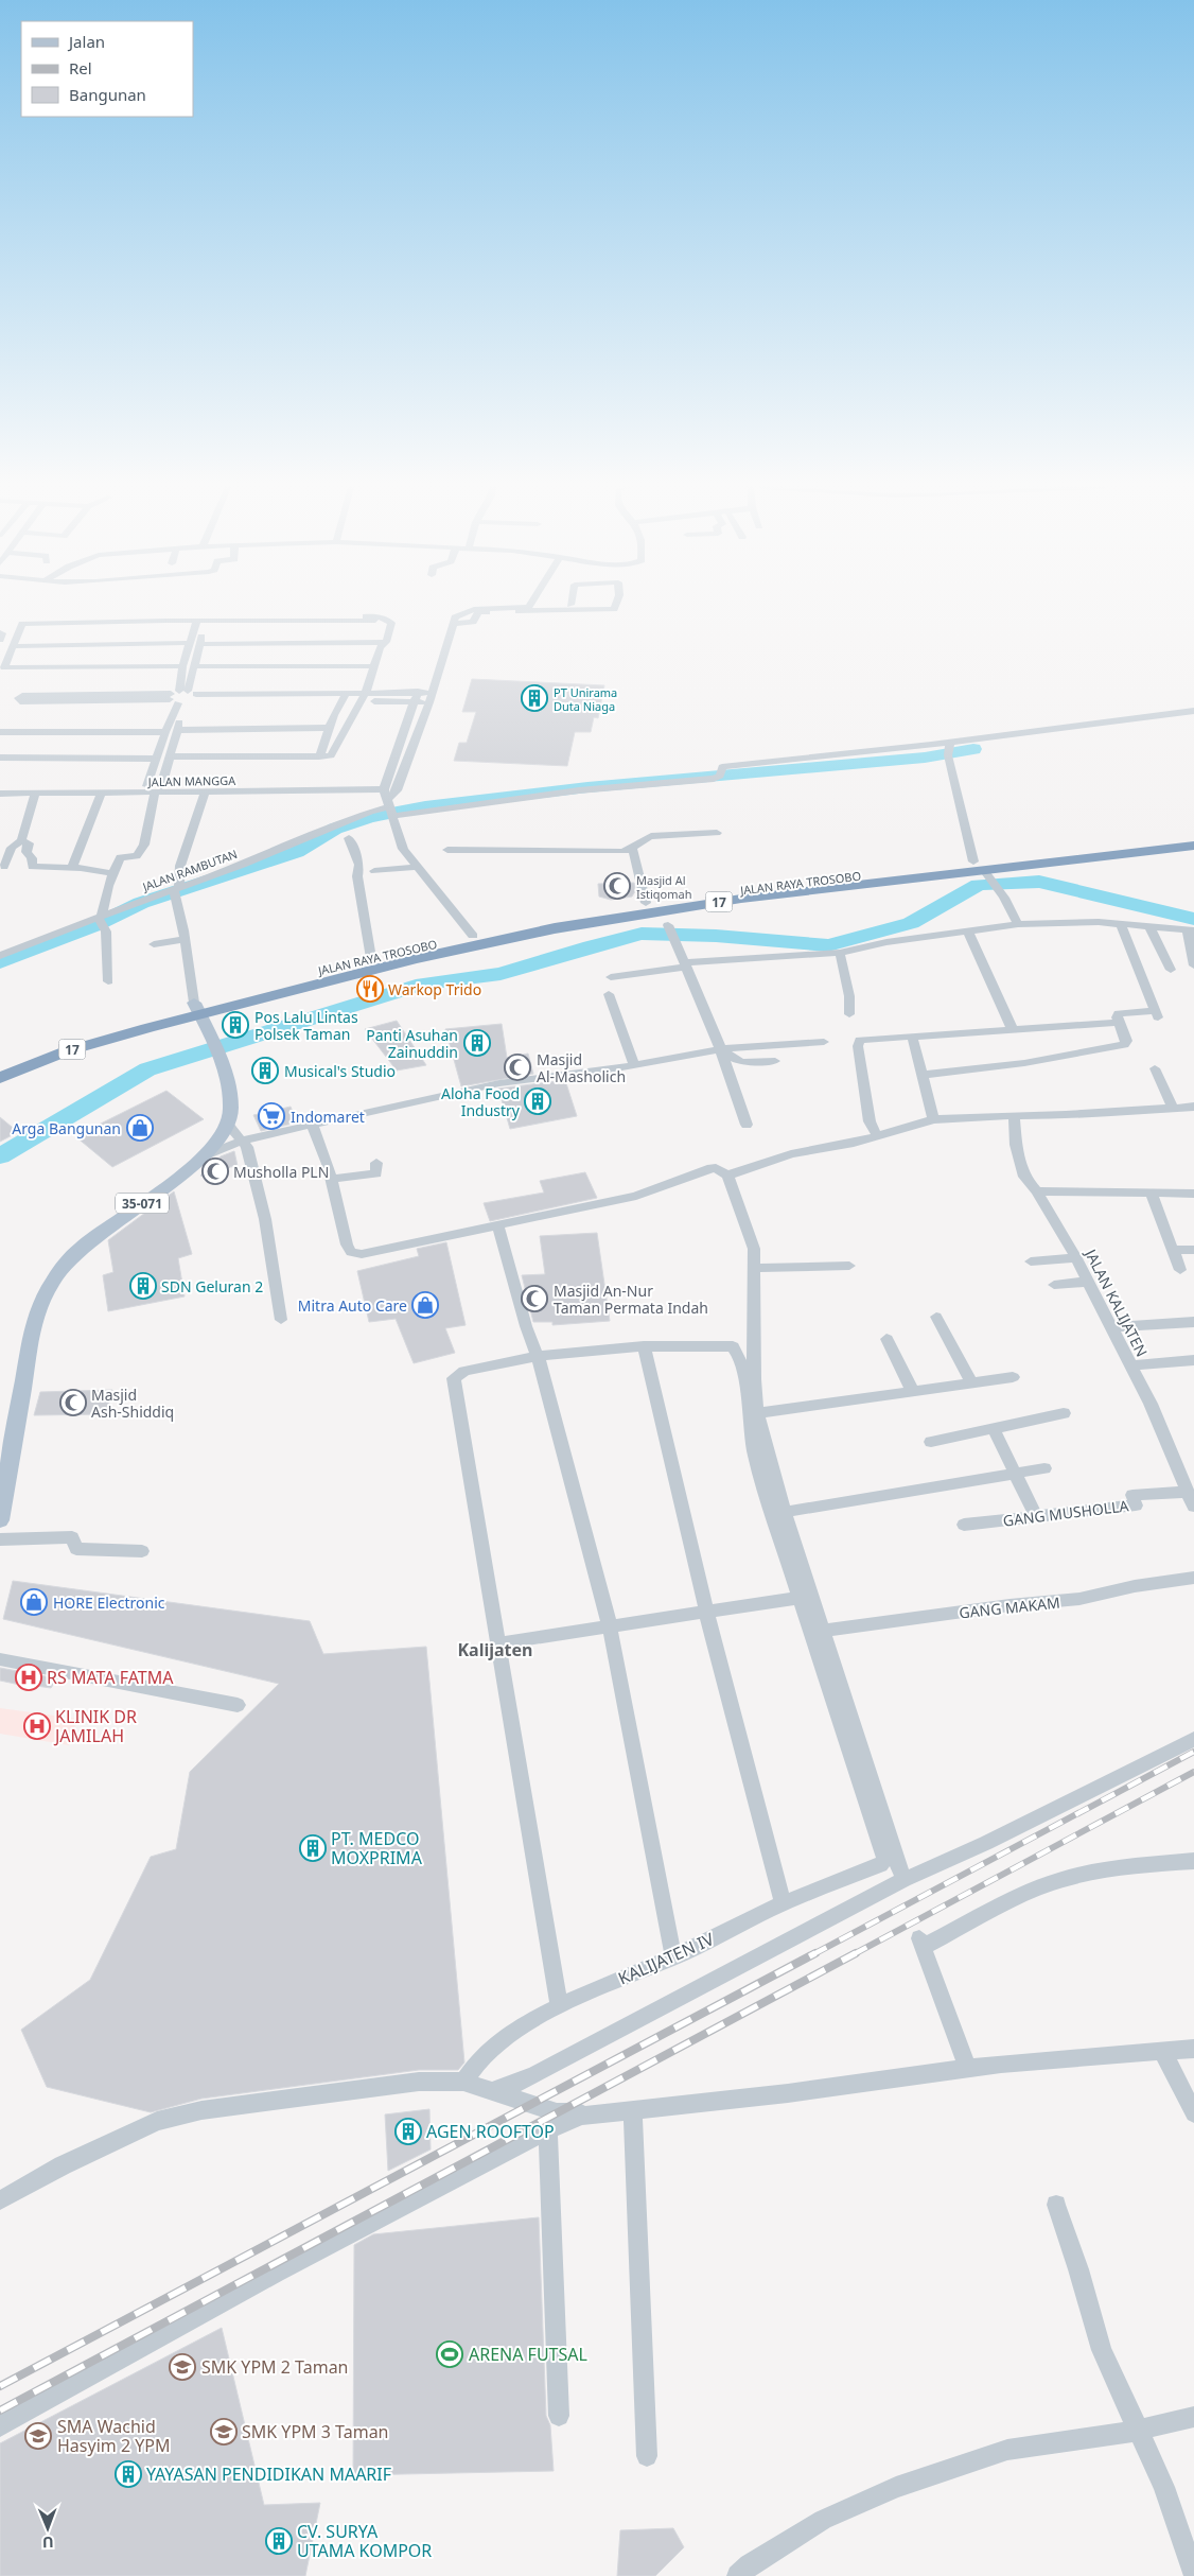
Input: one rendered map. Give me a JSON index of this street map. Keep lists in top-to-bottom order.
{
  "streets": {
    "highway": ["JALAN RAYA TROSOBO", "17"],
    "main road": ["35-071"],
    "street": [
      "JALAN MANGGA",
      "JALAN RAMBUTAN",
      "JALAN KALIJATEN",
      "GANG MUSHOLLA",
      "GANG MAKAM",
      "KALIJATEN IV"
    ]
  },
  "crossings": [
    ["JALAN MANGGA", "JALAN RAMBUTAN"],
    ["JALAN RAYA TROSOBO", "17"],
    ["JALAN KALIJATEN", "GANG MUSHOLLA"]
  ],
  "districts": ["Kalijaten"],
  "places": {
    "building": [
      "PT Unirama Duta Niaga",
      "Pos Lalu Lintas Polsek Taman",
      "Panti Asuhan Zainuddin",
      "Musical's Studio",
      "Aloha Food Industry",
      "SDN Geluran 2",
      "PT. MEDCO MOXPRIMA",
      "AGEN ROOFTOP",
      "YAYASAN PENDIDIKAN MAARIF",
      "CV. SURYA UTAMA KOMPOR"
    ],
    "mosque": [
      "Masjid Al Istiqomah",
      "Masjid Al-Masholich",
      "Musholla PLN",
      "Masjid An-Nur Taman Permata Indah",
      "Masjid Ash-Shiddiq"
    ],
    "restaurant": ["Warkop Trido"],
    "supermarket": ["Indomaret"],
    "shop": ["Arga Bangunan", "Mitra Auto Care", "HORE Electronic"],
    "hospital": ["RS MATA FATMA", "KLINIK DR JAMILAH"],
    "sports": ["ARENA FUTSAL"],
    "school or university": ["SMK YPM 2 Taman", "SMK YPM 3 Taman", "SMA Wachid Hasyim 2 YPM"]
  },
  "legend": ["Jalan", "Rel", "Bangunan"],
  "north": "bottom"
}
